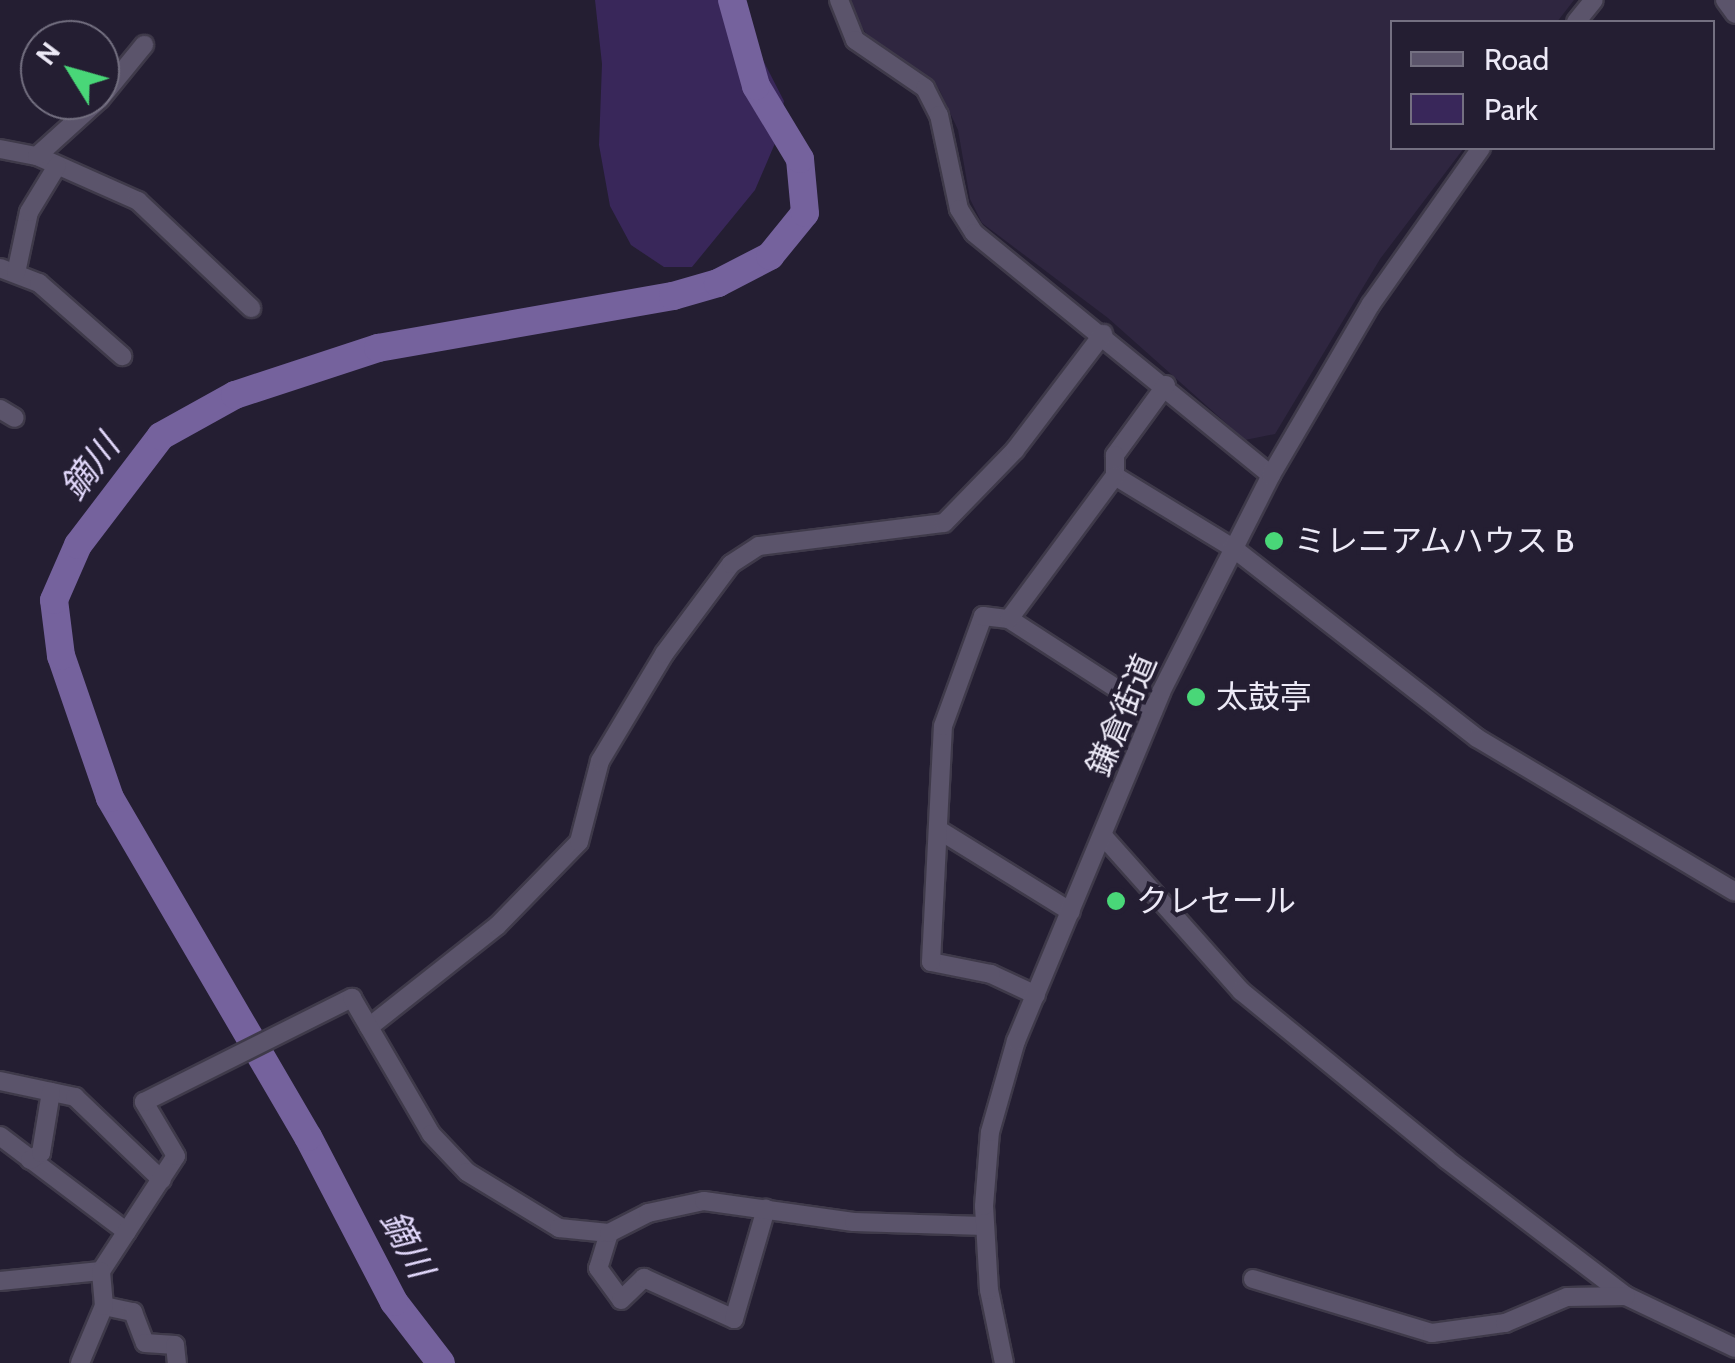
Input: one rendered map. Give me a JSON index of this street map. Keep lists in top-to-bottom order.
{
  "streets": {
    "street": ["鎌倉街道"]
  },
  "water": ["鏑川"],
  "places": ["ミレニアムハウス B", "太鼓亭", "クレセール"],
  "legend": ["Road", "Park"],
  "north": "top left"
}
